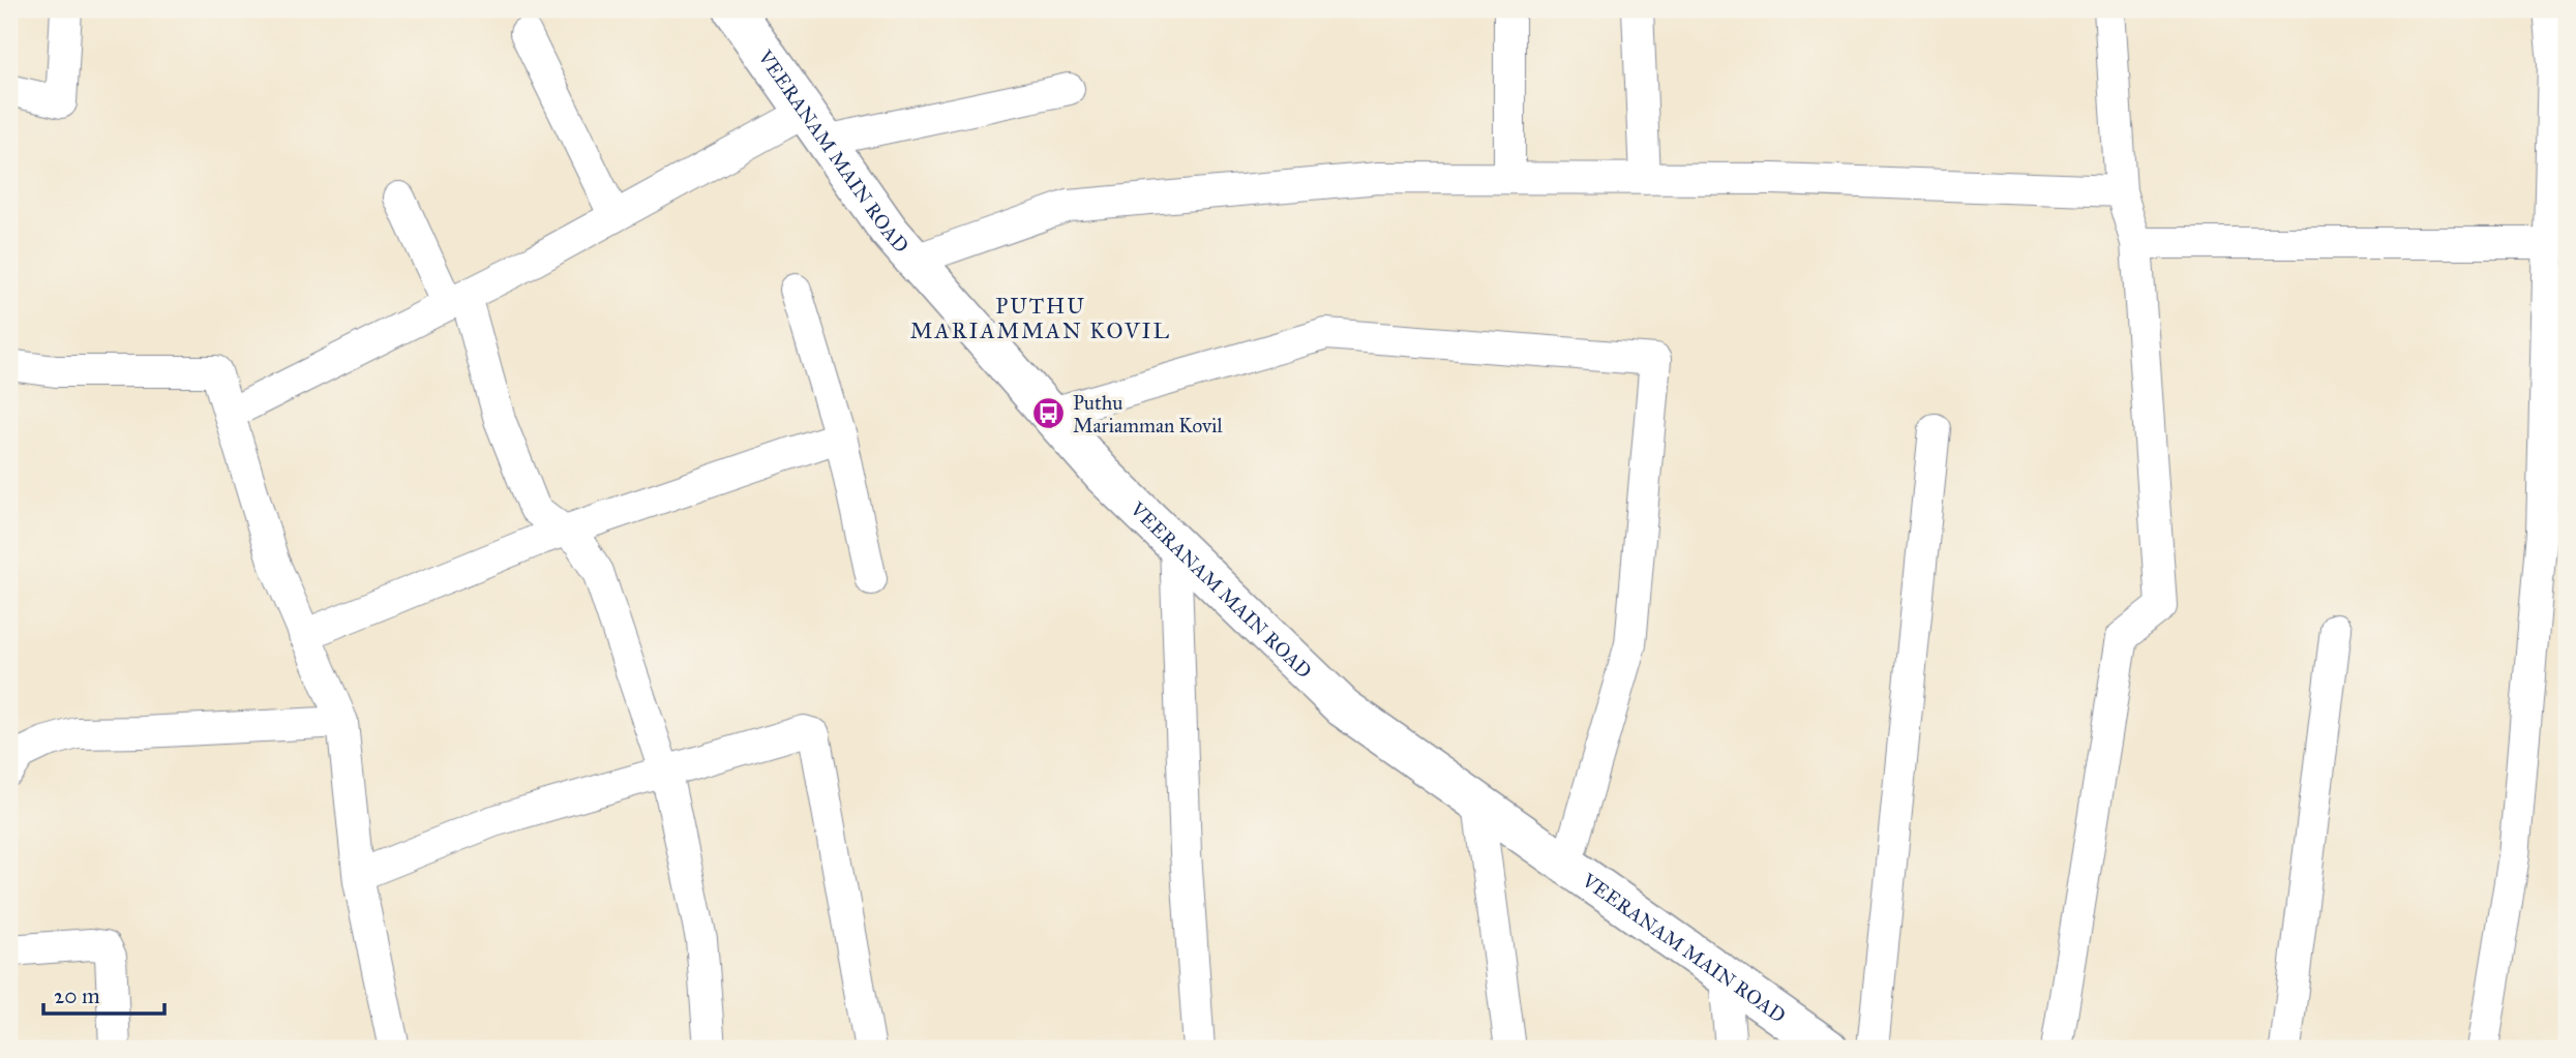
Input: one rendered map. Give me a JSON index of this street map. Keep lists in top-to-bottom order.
{
  "streets": {
    "main road": ["VEERANAM MAIN ROAD"]
  },
  "districts": ["PUTHU MARIAMMAN KOVIL"],
  "places": {
    "bus stop": ["Puthu Mariamman Kovil"]
  },
  "scale_bar": "20 m"
}
